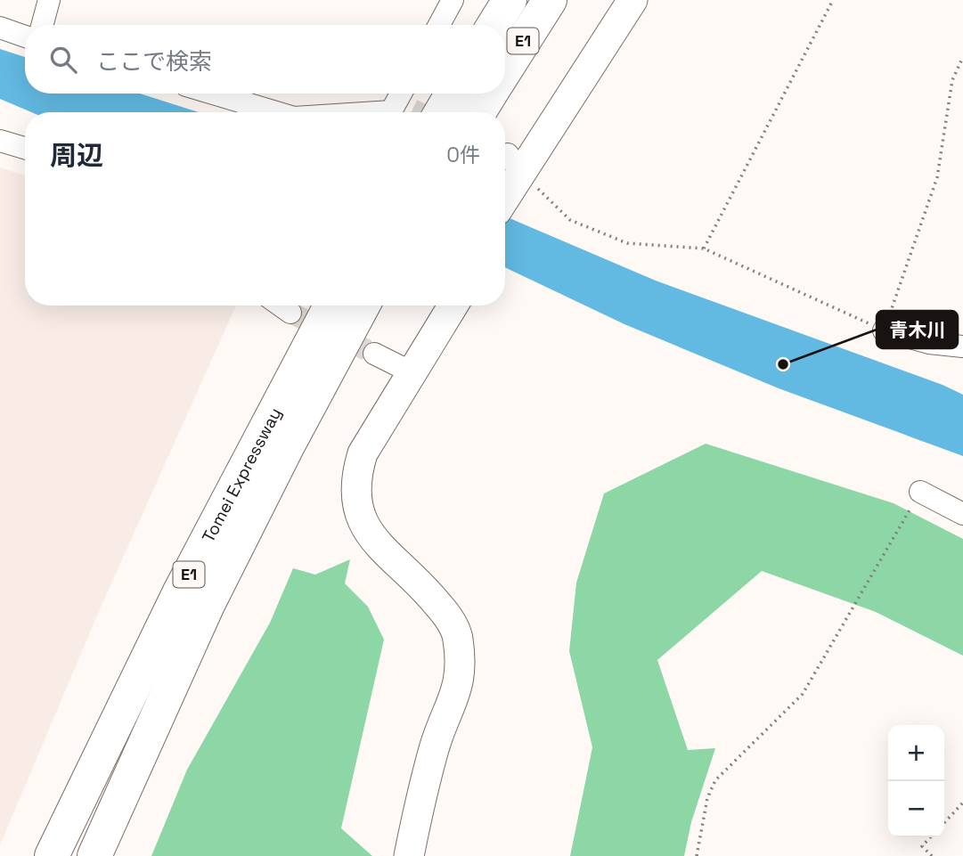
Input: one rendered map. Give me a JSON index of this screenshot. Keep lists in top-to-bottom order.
{
  "streets": {
    "highway": ["E1", "Tomei Expressway"]
  },
  "places": ["青木川"],
  "page": {
    "search": "ここで検索",
    "heading": ["周辺", "0件"],
    "map_buttons": ["+", "−"]
  }
}
